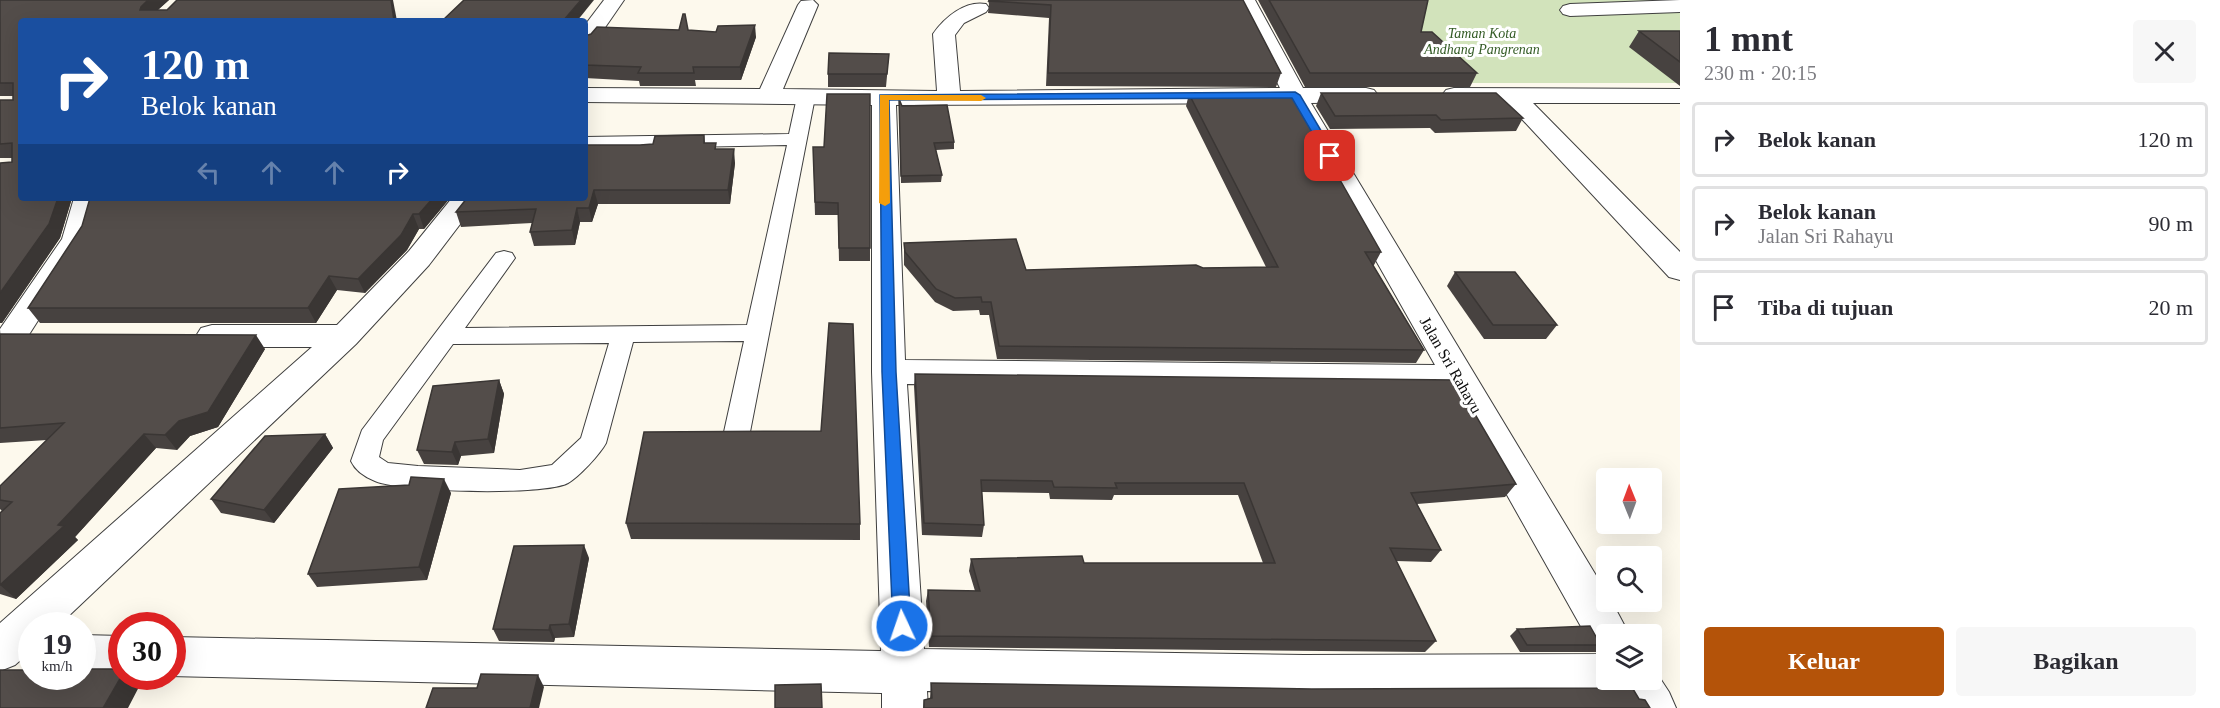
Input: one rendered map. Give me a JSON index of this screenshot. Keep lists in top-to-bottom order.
{
  "streets": {
    "street": ["Jalan Sri Rahayu"]
  },
  "parks": ["Taman Kota Andhang Pangrenan"],
  "north": "top",
  "page": {
    "heading": ["1 mnt", "230 m · 20:15"],
    "turn": ["120 m", "Belok kanan"],
    "list": [
      {
        "name": "Belok kanan",
        "value": "120 m"
      },
      {
        "name": "Belok kanan",
        "note": "Jalan Sri Rahayu",
        "value": "90 m"
      },
      {
        "name": "Tiba di tujuan",
        "value": "20 m"
      }
    ],
    "speed": "19 km/h",
    "limit": "30",
    "buttons": ["Keluar", "Bagikan"]
  }
}
